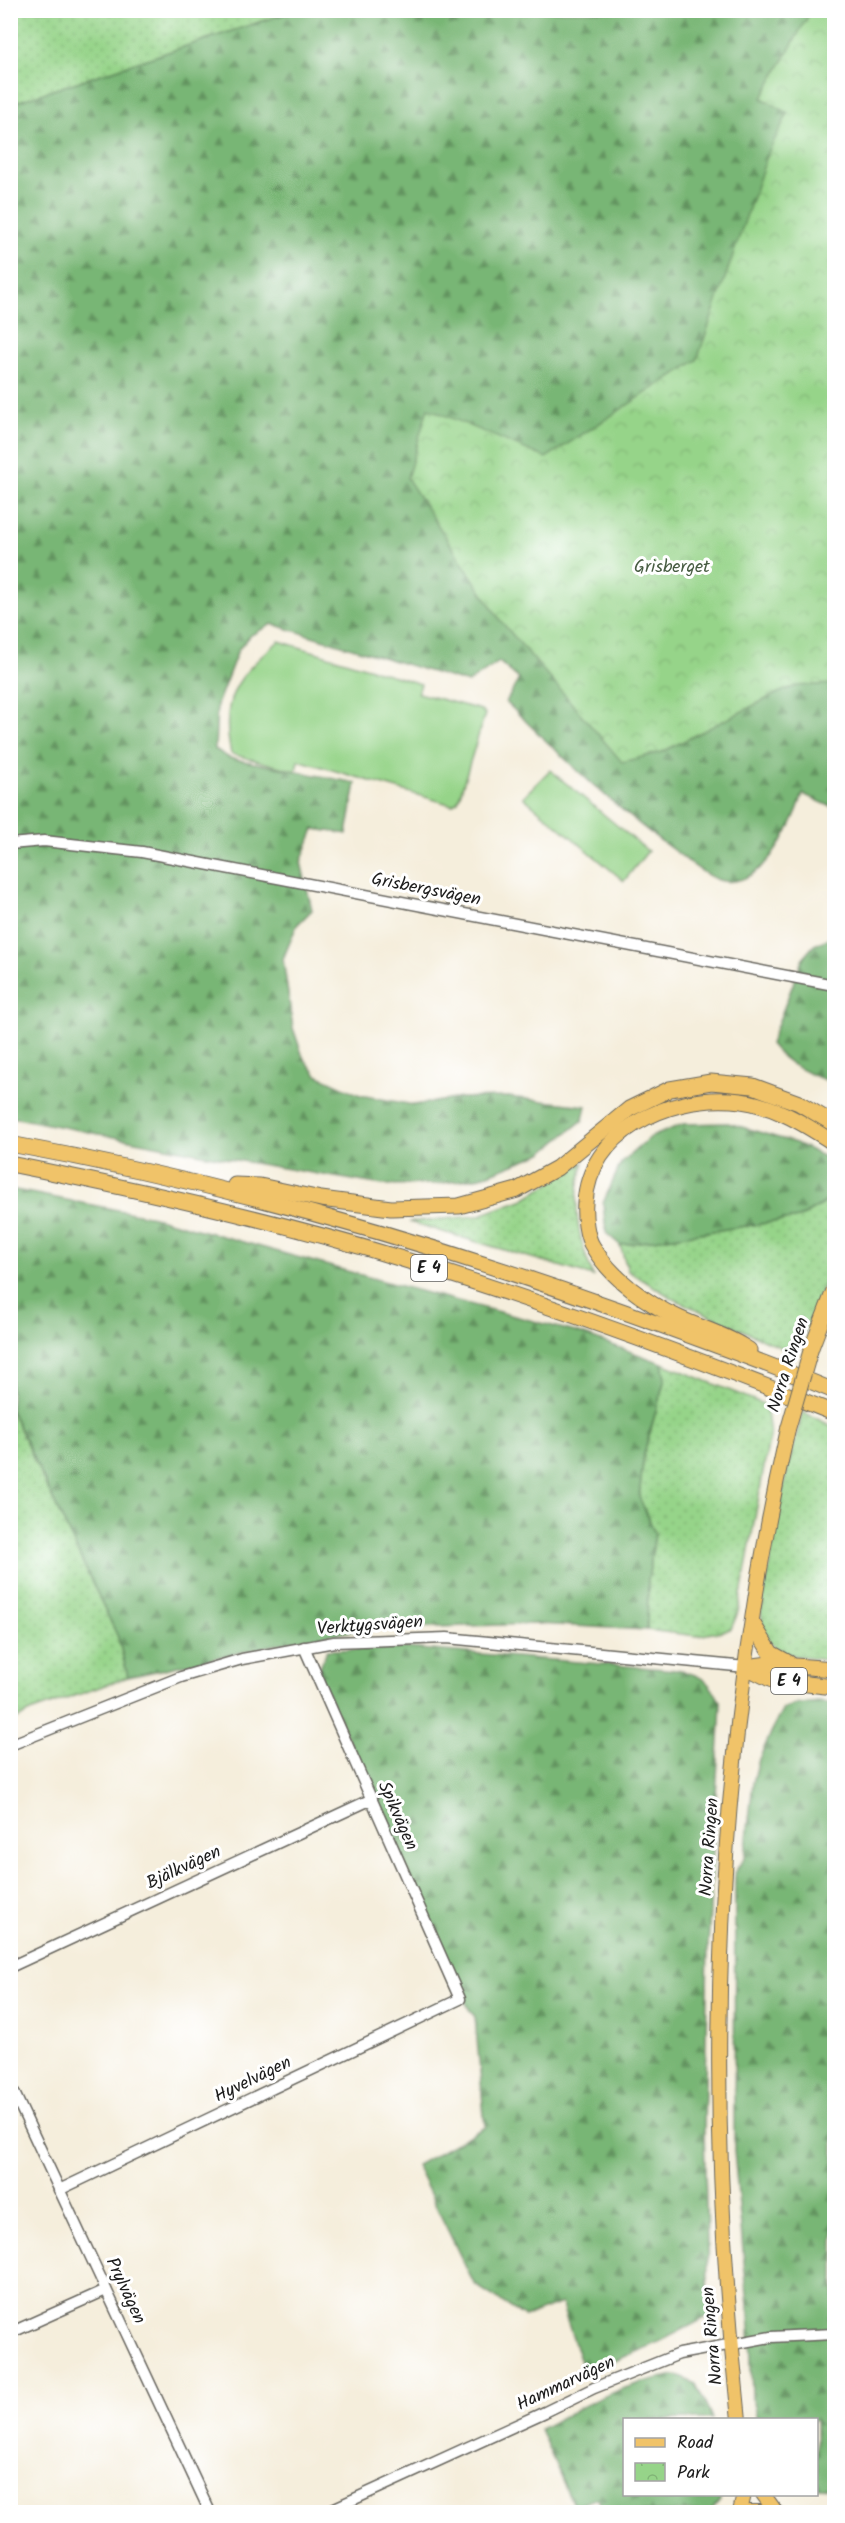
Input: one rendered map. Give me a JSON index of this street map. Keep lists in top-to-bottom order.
{
  "streets": {
    "highway": ["E 4"],
    "main road": ["Norra Ringen"],
    "street": [
      "Grisbergsvägen",
      "Verktygsvägen",
      "Spikvägen",
      "Bjälkvägen",
      "Hyvelvägen",
      "Prylvägen",
      "Hammarvägen"
    ]
  },
  "crossings": [
    ["E 4", "Norra Ringen"],
    ["E 4", "Verktygsvägen"],
    ["Norra Ringen", "Verktygsvägen"],
    ["Norra Ringen", "Hammarvägen"],
    ["Verktygsvägen", "Spikvägen"],
    ["Spikvägen", "Bjälkvägen"],
    ["Spikvägen", "Hyvelvägen"],
    ["Hyvelvägen", "Prylvägen"]
  ],
  "parks": ["Grisberget"],
  "legend": ["Road", "Park"]
}
